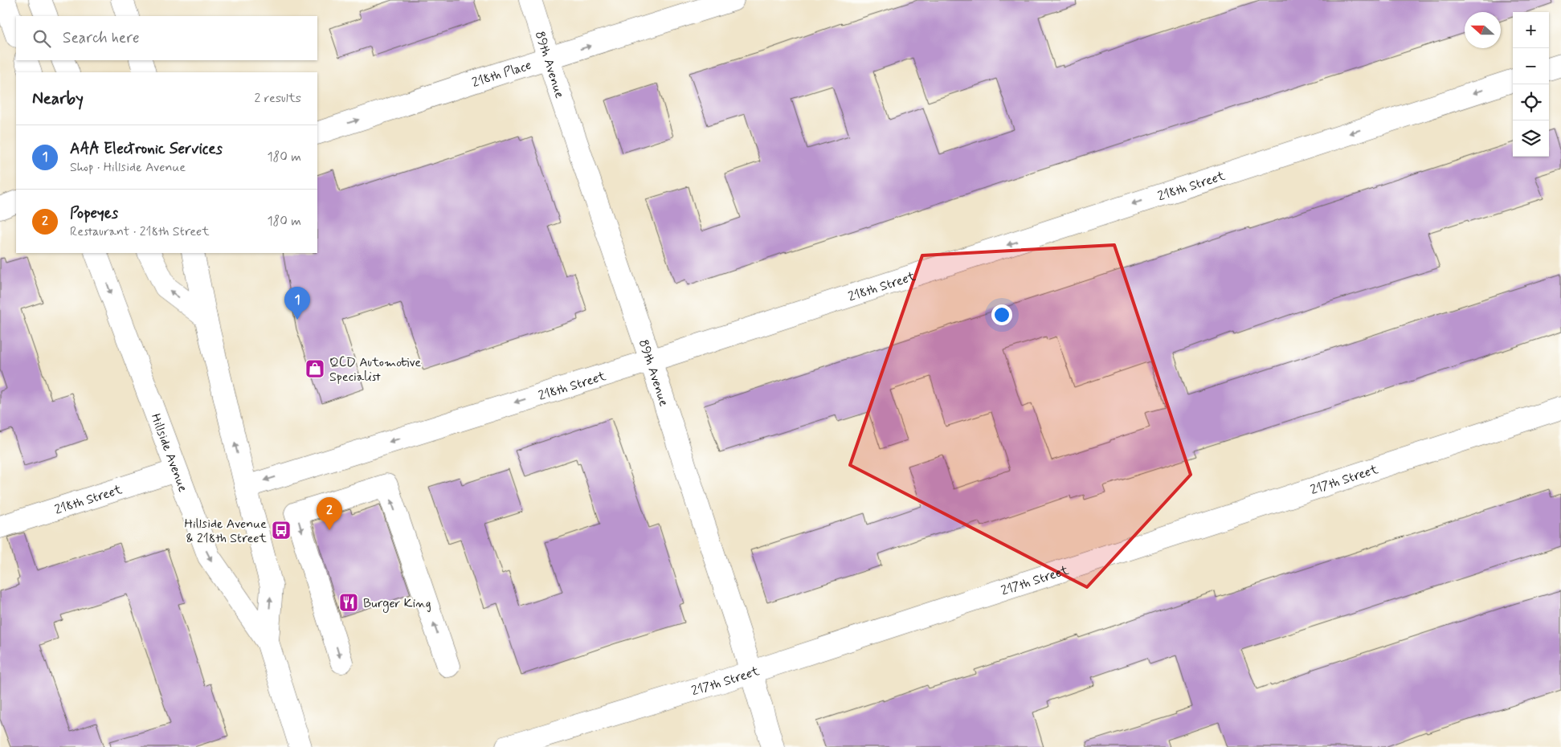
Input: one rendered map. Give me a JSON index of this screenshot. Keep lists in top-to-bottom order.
{
  "streets": {
    "street": [
      "89th Avenue",
      "218th Place",
      "218th Street",
      "Hillside Avenue",
      "217th Street"
    ]
  },
  "crossings": [
    ["89th Avenue", "218th Place"],
    ["89th Avenue", "218th Street"],
    ["89th Avenue", "217th Street"],
    ["218th Street", "Hillside Avenue"]
  ],
  "one_way": ["218th Place", "218th Street"],
  "places": {
    "shop": ["QCD Automotive Specialist"],
    "bus stop": ["Hillside Avenue & 218th Street"],
    "restaurant": ["Burger King"]
  },
  "north": "left",
  "page": {
    "map_buttons": ["+", "−"],
    "search": "Search here",
    "heading": ["Nearby", "2 results"],
    "list": [
      {
        "mark": "1",
        "name": "AAA Electronic Services",
        "note": "Shop · Hillside Avenue",
        "value": "180 m"
      },
      {
        "mark": "2",
        "name": "Popeyes",
        "note": "Restaurant · 218th Street",
        "value": "180 m"
      }
    ],
    "pins": ["1", "2"]
  }
}
